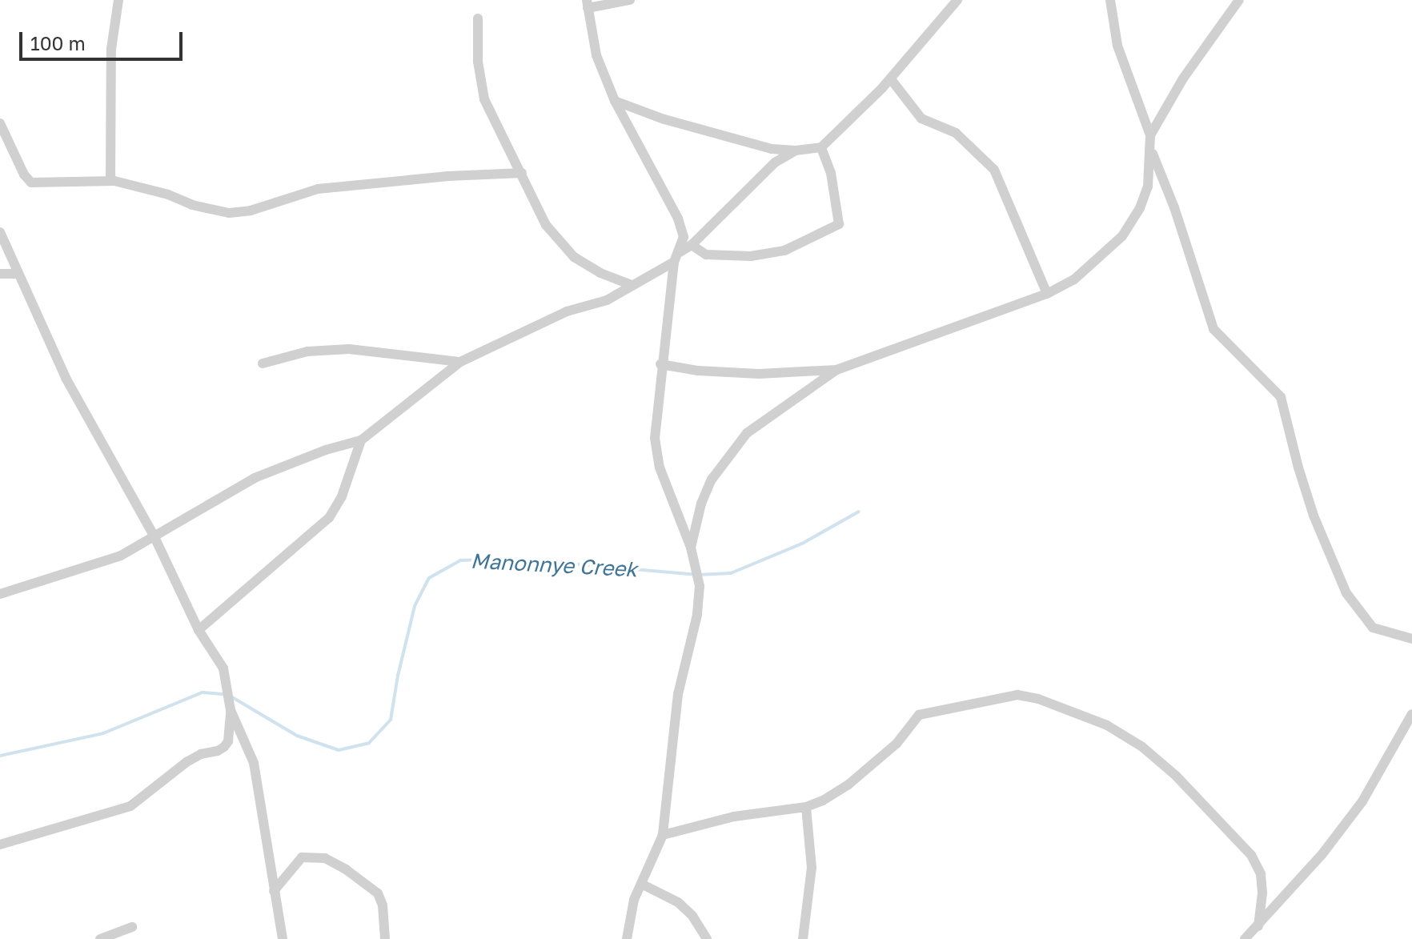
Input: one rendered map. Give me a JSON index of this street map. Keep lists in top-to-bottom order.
{
  "water": ["Manonnye Creek"],
  "scale_bar": "100 m"
}
